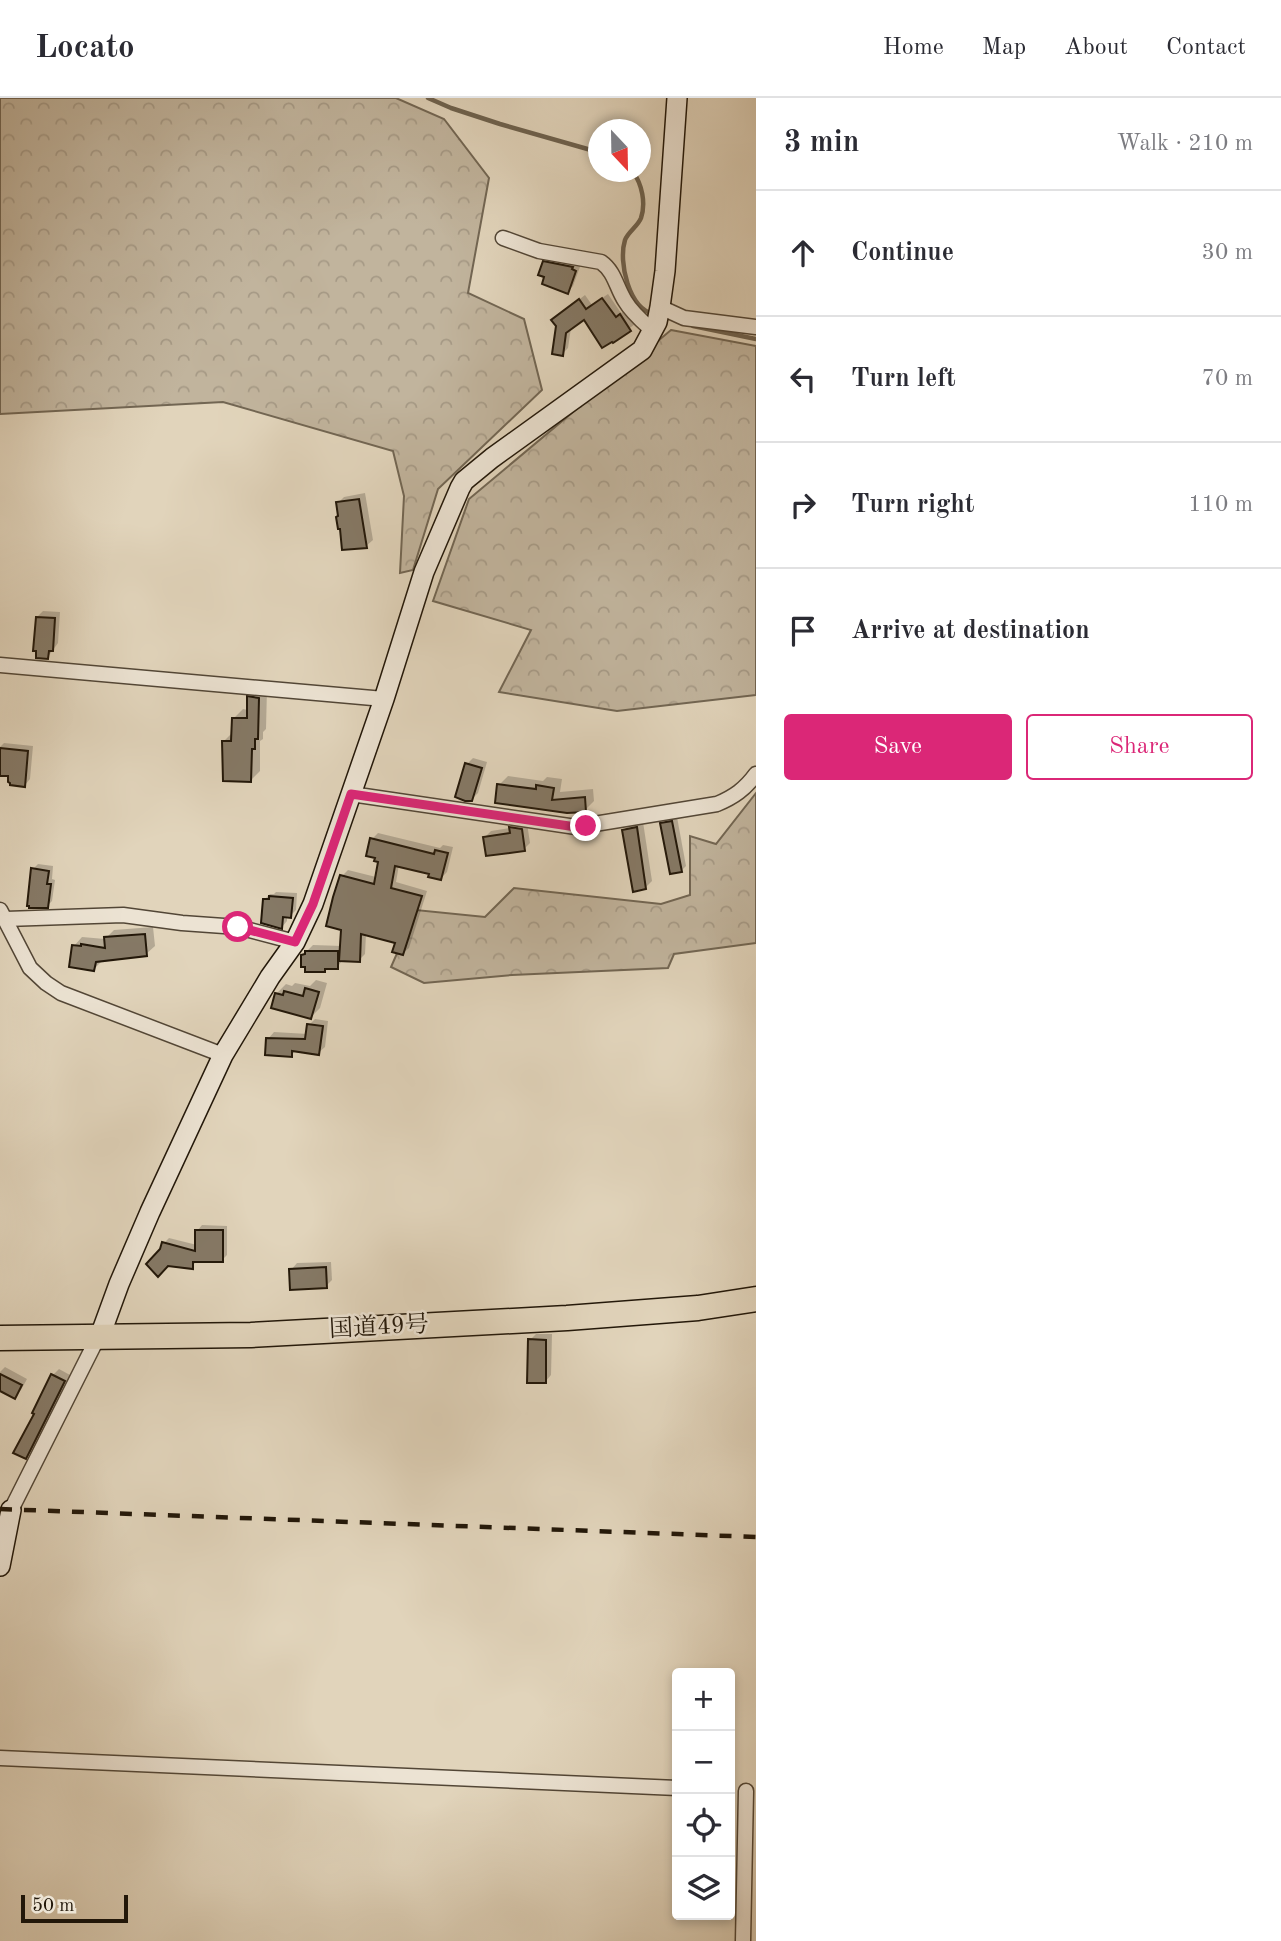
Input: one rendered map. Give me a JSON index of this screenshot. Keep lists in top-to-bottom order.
{
  "streets": {
    "highway": ["国道49号"]
  },
  "scale_bar": "50 m",
  "north": "bottom",
  "page": {
    "header": "Locato",
    "nav": [
      "Home",
      "Map",
      "About",
      "Contact"
    ],
    "heading": ["3 min", "Walk · 210 m"],
    "list": [
      ["Continue", "30 m"],
      ["Turn left", "70 m"],
      ["Turn right", "110 m"],
      "Arrive at destination"
    ],
    "buttons": ["Save", "Share"],
    "map_buttons": ["+", "−"],
    "scale": "50 m"
  }
}
